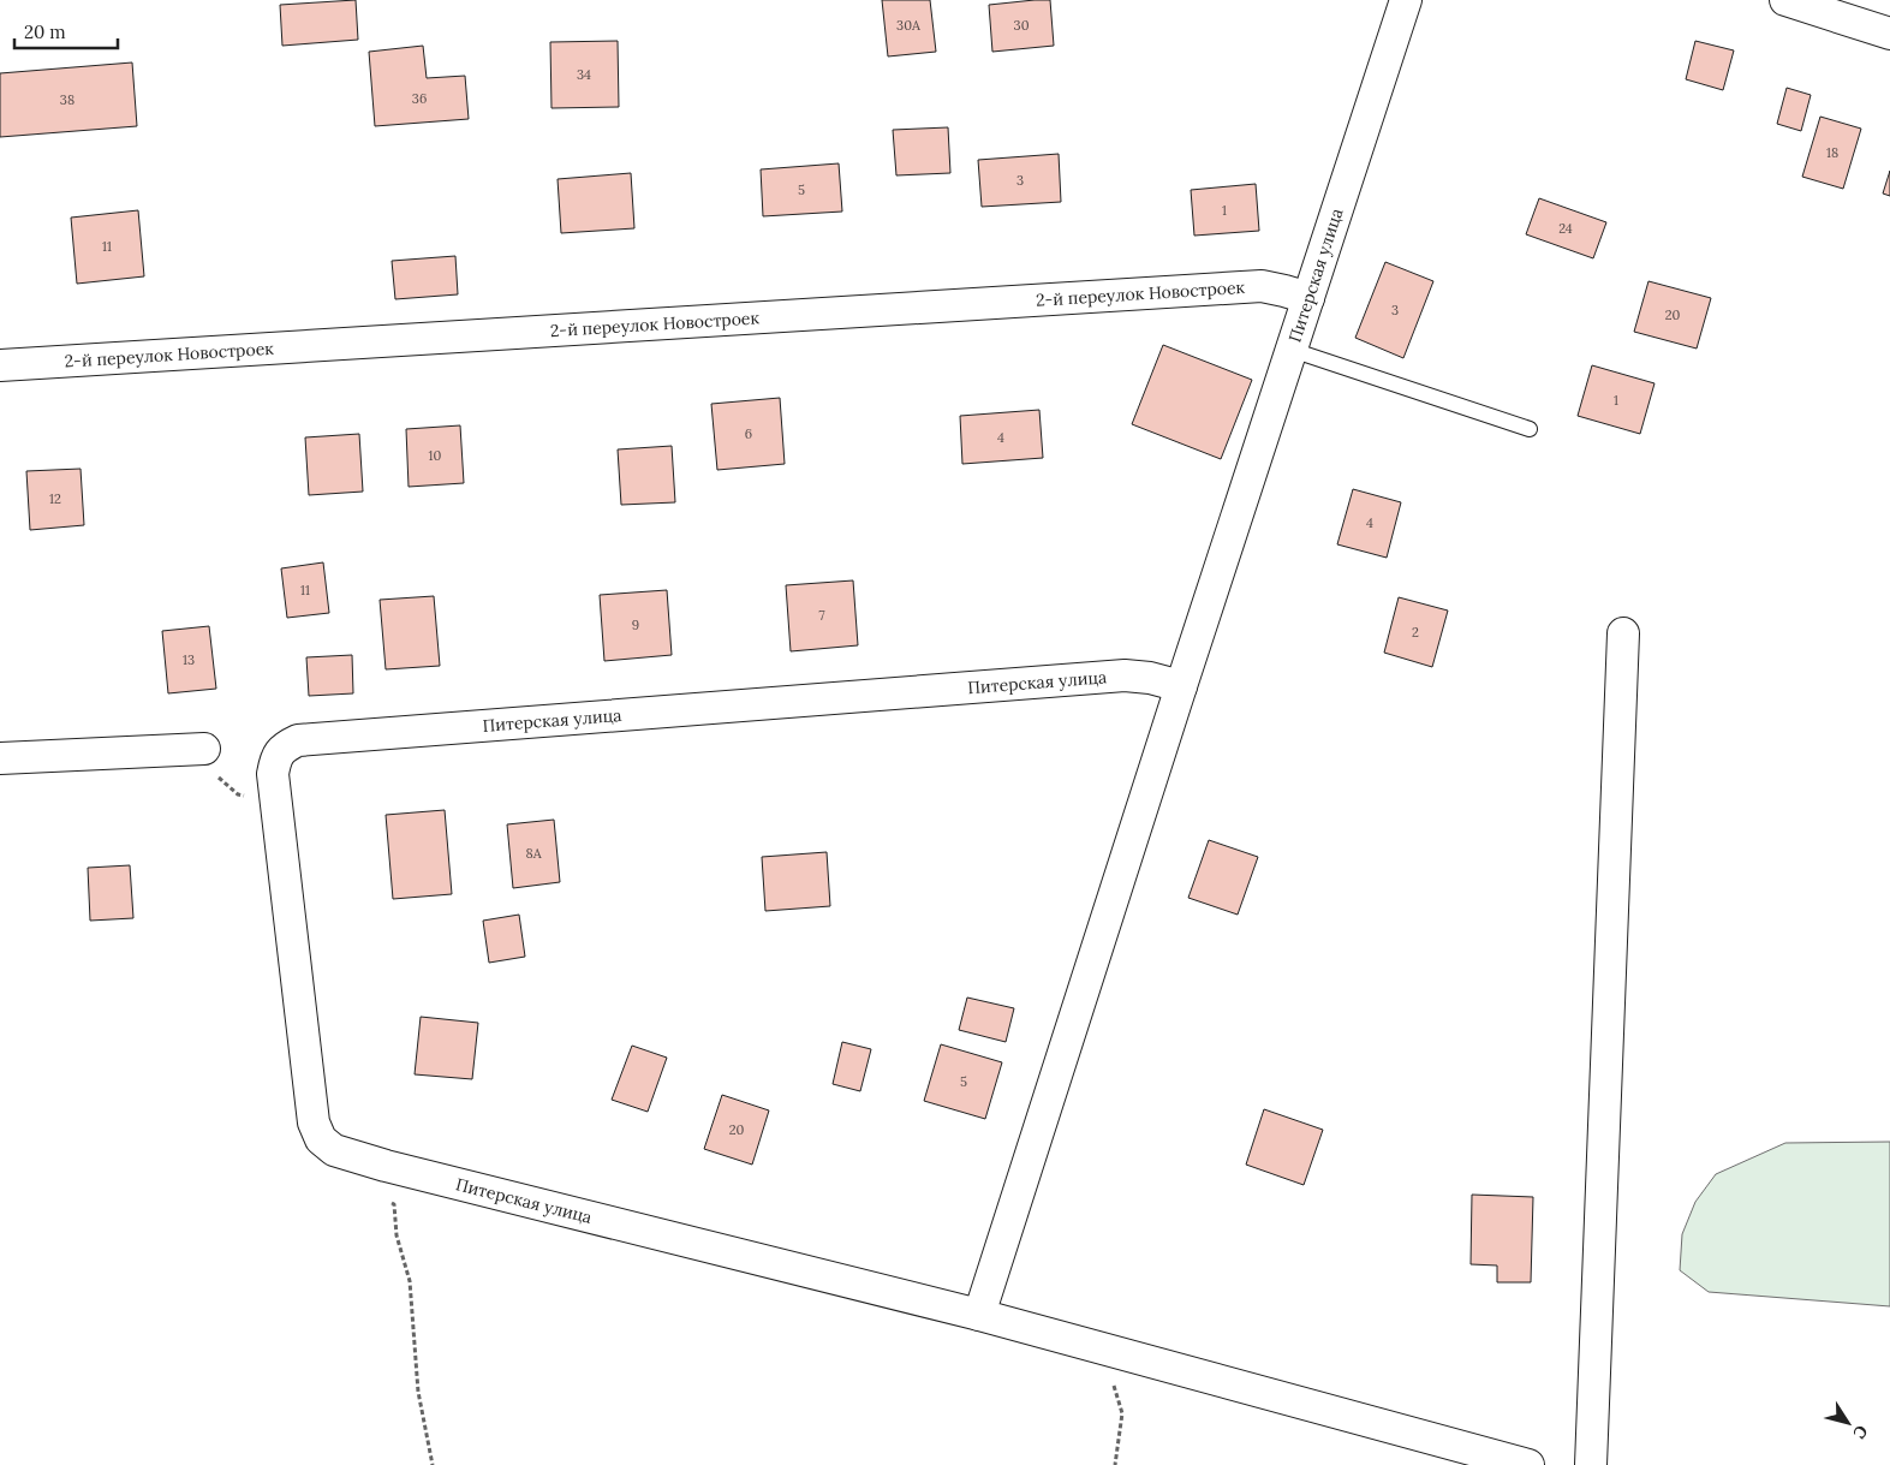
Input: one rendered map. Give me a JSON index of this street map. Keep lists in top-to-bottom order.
{
  "streets": {
    "street": ["Питерская улица", "2-й переулок Новостроек"]
  },
  "crossings": [
    ["Питерская улица", "2-й переулок Новостроек"]
  ],
  "house_numbers": [
    "30А",
    "30",
    "34",
    "36",
    "38",
    "18",
    "3",
    "5",
    "1",
    "24",
    "11",
    "3",
    "20",
    "1",
    "6",
    "4",
    "10",
    "12",
    "4",
    "11",
    "7",
    "9",
    "2",
    "13",
    "8А",
    "5",
    "20"
  ],
  "scale_bar": "20 m",
  "north": "bottom right"
}
